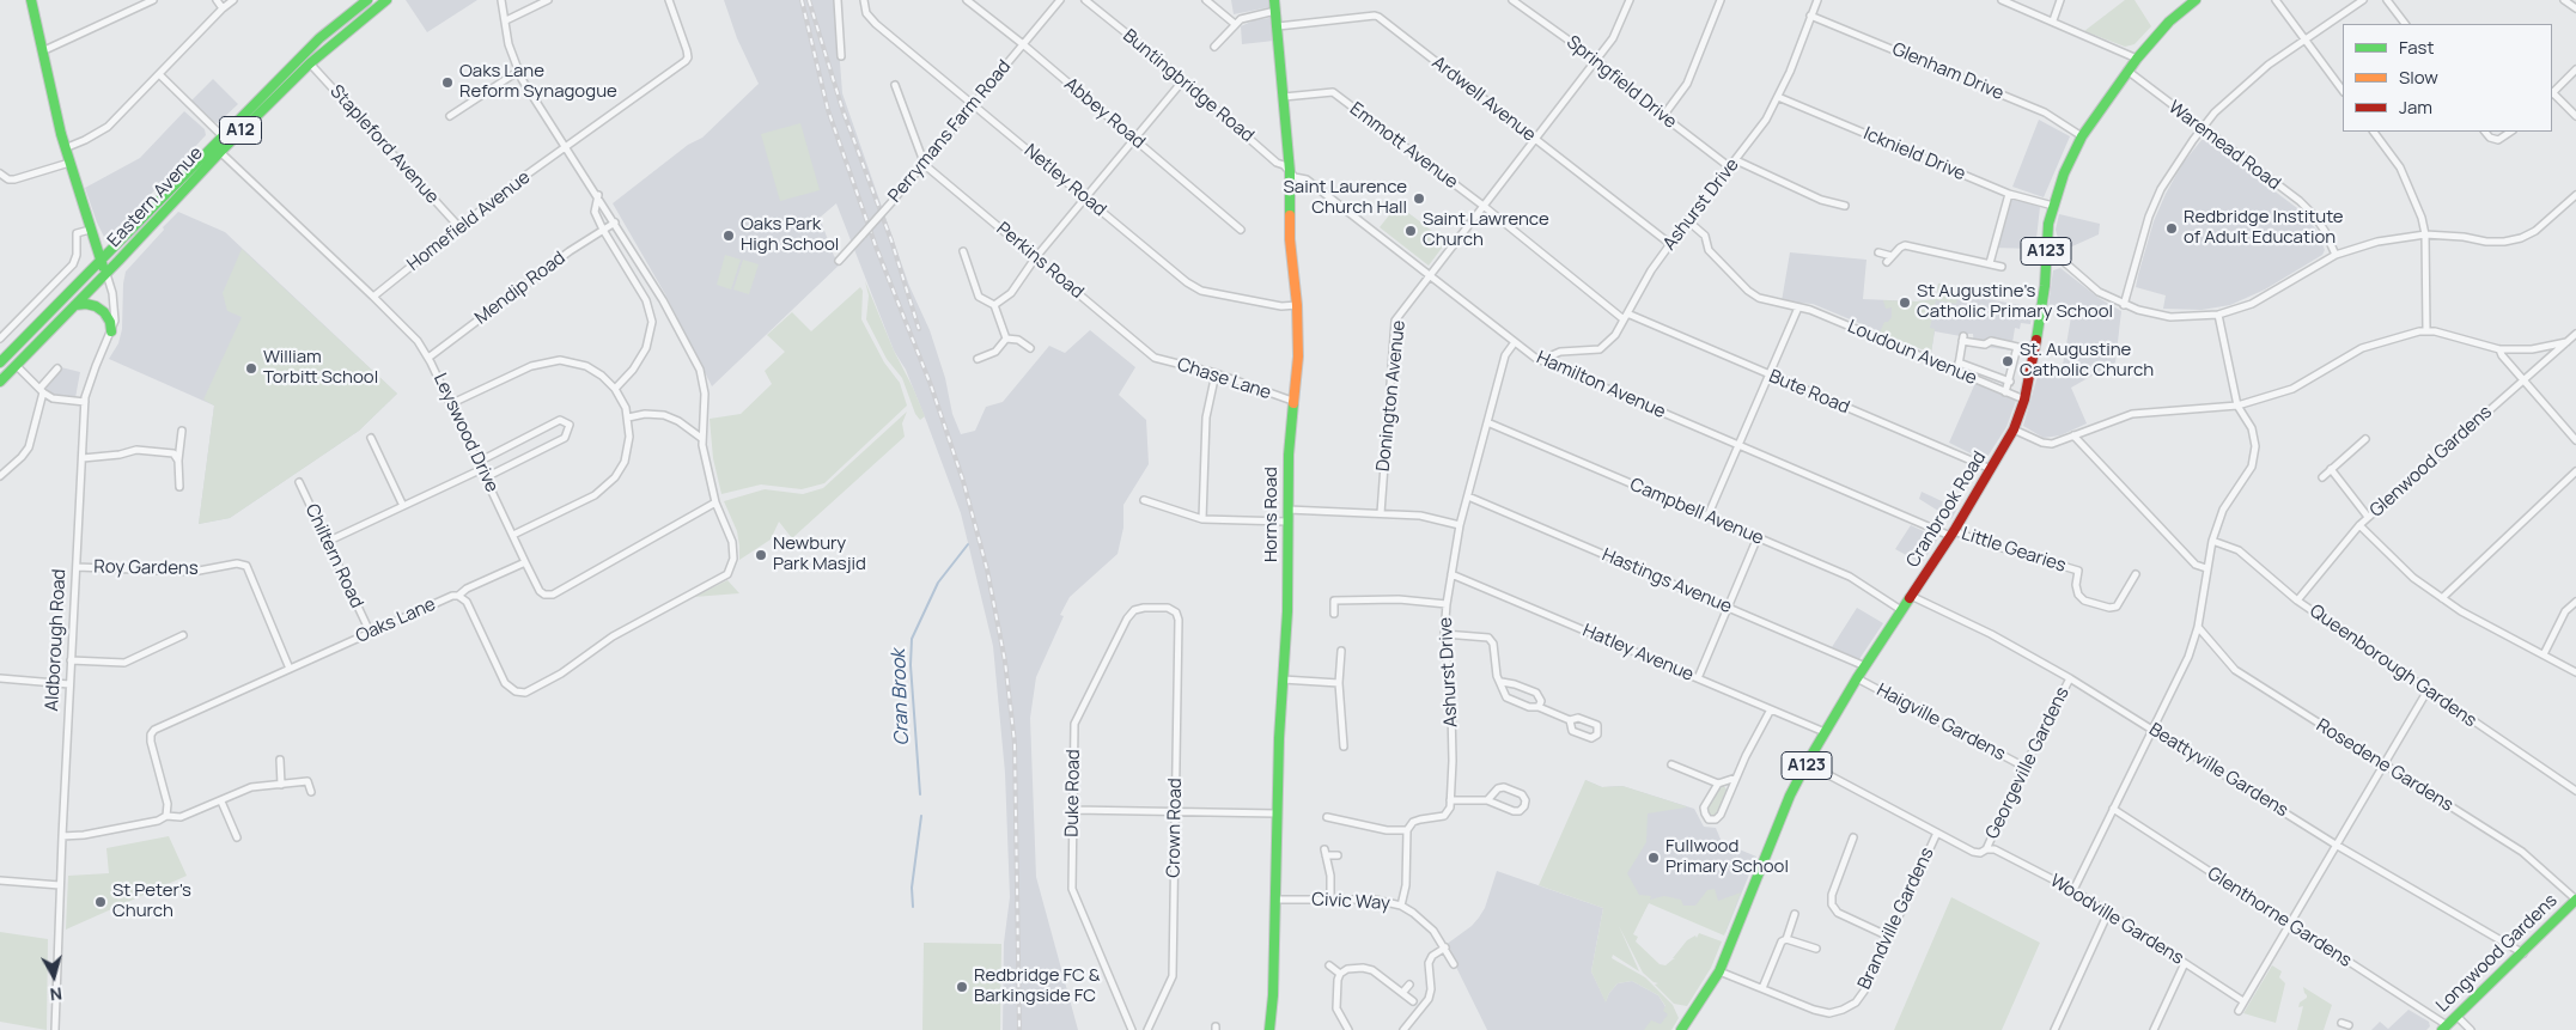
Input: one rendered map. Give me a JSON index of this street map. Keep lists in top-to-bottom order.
{
  "streets": {
    "main road": [
      "A12",
      "Eastern Avenue",
      "A123",
      "Cranbrook Road",
      "Horns Road",
      "Aldborough Road",
      "Longwood Gardens"
    ],
    "street": [
      "Glenham Drive",
      "Springfield Drive",
      "Buntingbridge Road",
      "Ardwell Avenue",
      "Abbey Road",
      "Perrymans Farm Road",
      "Stapleford Avenue",
      "Emmott Avenue",
      "Waremead Road",
      "Icknield Drive",
      "Netley Road",
      "Ashurst Drive",
      "Homefield Avenue",
      "Perkins Road",
      "Mendip Road",
      "Loudoun Avenue",
      "Chase Lane",
      "Hamilton Avenue",
      "Bute Road",
      "Donington Avenue",
      "Leyswood Drive",
      "Glenwood Gardens",
      "Campbell Avenue",
      "Little Gearies",
      "Chiltern Road",
      "Roy Gardens",
      "Hastings Avenue",
      "Oaks Lane",
      "Hatley Avenue",
      "Queenborough Gardens",
      "Haigville Gardens",
      "Georgeville Gardens",
      "Rosedene Gardens",
      "Beattyville Gardens",
      "Duke Road",
      "Crown Road",
      "Civic Way",
      "Glenthorne Gardens",
      "Brandville Gardens",
      "Woodville Gardens"
    ]
  },
  "crossings": [
    ["Glenham Drive", "Ashurst Drive"],
    ["Glenham Drive", "Cranbrook Road"],
    ["Springfield Drive", "Ashurst Drive"],
    ["Springfield Drive", "Donington Avenue"],
    ["Buntingbridge Road", "Hamilton Avenue"],
    ["Buntingbridge Road", "Horns Road"],
    ["Ardwell Avenue", "Ashurst Drive"],
    ["Ardwell Avenue", "Donington Avenue"],
    ["Ardwell Avenue", "Horns Road"],
    ["Abbey Road", "Perrymans Farm Road"],
    ["A12", "Eastern Avenue"],
    ["A12", "Aldborough Road"],
    ["Perrymans Farm Road", "Netley Road"],
    ["Perrymans Farm Road", "Perkins Road"],
    ["Stapleford Avenue", "Eastern Avenue"],
    ["Stapleford Avenue", "Homefield Avenue"],
    ["Emmott Avenue", "Ashurst Drive"],
    ["Emmott Avenue", "Bute Road"],
    ["Emmott Avenue", "Donington Avenue"],
    ["Emmott Avenue", "Horns Road"],
    ["Waremead Road", "Cranbrook Road"],
    ["Icknield Drive", "Ashurst Drive"],
    ["Icknield Drive", "Cranbrook Road"],
    ["Netley Road", "Horns Road"],
    ["Eastern Avenue", "Leyswood Drive"],
    ["Eastern Avenue", "Aldborough Road"],
    ["Ashurst Drive", "Loudoun Avenue"],
    ["Ashurst Drive", "Hamilton Avenue"],
    ["Ashurst Drive", "Bute Road"],
    ["Ashurst Drive", "Campbell Avenue"],
    ["Ashurst Drive", "Hastings Avenue"],
    ["Ashurst Drive", "Hatley Avenue"],
    ["Homefield Avenue", "Leyswood Drive"],
    ["Homefield Avenue", "Oaks Lane"],
    ["Perkins Road", "Chase Lane"],
    ["Mendip Road", "Leyswood Drive"],
    ["Mendip Road", "Oaks Lane"],
    ["Loudoun Avenue", "Cranbrook Road"],
    ["Chase Lane", "Horns Road"],
    ["Hamilton Avenue", "Donington Avenue"],
    ["Hamilton Avenue", "Cranbrook Road"],
    ["Hamilton Avenue", "Horns Road"],
    ["Hamilton Avenue", "Little Gearies"],
    ["Bute Road", "Cranbrook Road"],
    ["Leyswood Drive", "Oaks Lane"],
    ["Glenwood Gardens", "Queenborough Gardens"],
    ["Cranbrook Road", "Campbell Avenue"],
    ["Cranbrook Road", "Little Gearies"],
    ["Cranbrook Road", "Hastings Avenue"],
    ["Cranbrook Road", "Hatley Avenue"],
    ["Cranbrook Road", "Haigville Gardens"],
    ["Cranbrook Road", "Beattyville Gardens"],
    ["Cranbrook Road", "Brandville Gardens"],
    ["Cranbrook Road", "Woodville Gardens"],
    ["Horns Road", "Civic Way"],
    ["Chiltern Road", "Oaks Lane"],
    ["Roy Gardens", "Oaks Lane"],
    ["Roy Gardens", "Aldborough Road"],
    ["Haigville Gardens", "Georgeville Gardens"],
    ["Georgeville Gardens", "Beattyville Gardens"],
    ["Georgeville Gardens", "Woodville Gardens"],
    ["Rosedene Gardens", "Longwood Gardens"],
    ["Beattyville Gardens", "Longwood Gardens"],
    ["Duke Road", "Crown Road"],
    ["Glenthorne Gardens", "Longwood Gardens"],
    ["Brandville Gardens", "Woodville Gardens"]
  ],
  "water": ["Cran Brook"],
  "places": [
    "Oaks Lane Reform Synagogue",
    "Saint Laurence Church Hall",
    "Redbridge Institute of Adult Education",
    "Saint Lawrence Church",
    "Oaks Park High School",
    "St Augustine's Catholic Primary School",
    "St. Augustine Catholic Church",
    "William Torbitt School",
    "Newbury Park Masjid",
    "Fullwood Primary School",
    "St Peter's Church",
    "Redbridge FC & Barkingside FC"
  ],
  "legend": ["Fast", "Slow", "Jam"],
  "north": "bottom"
}
